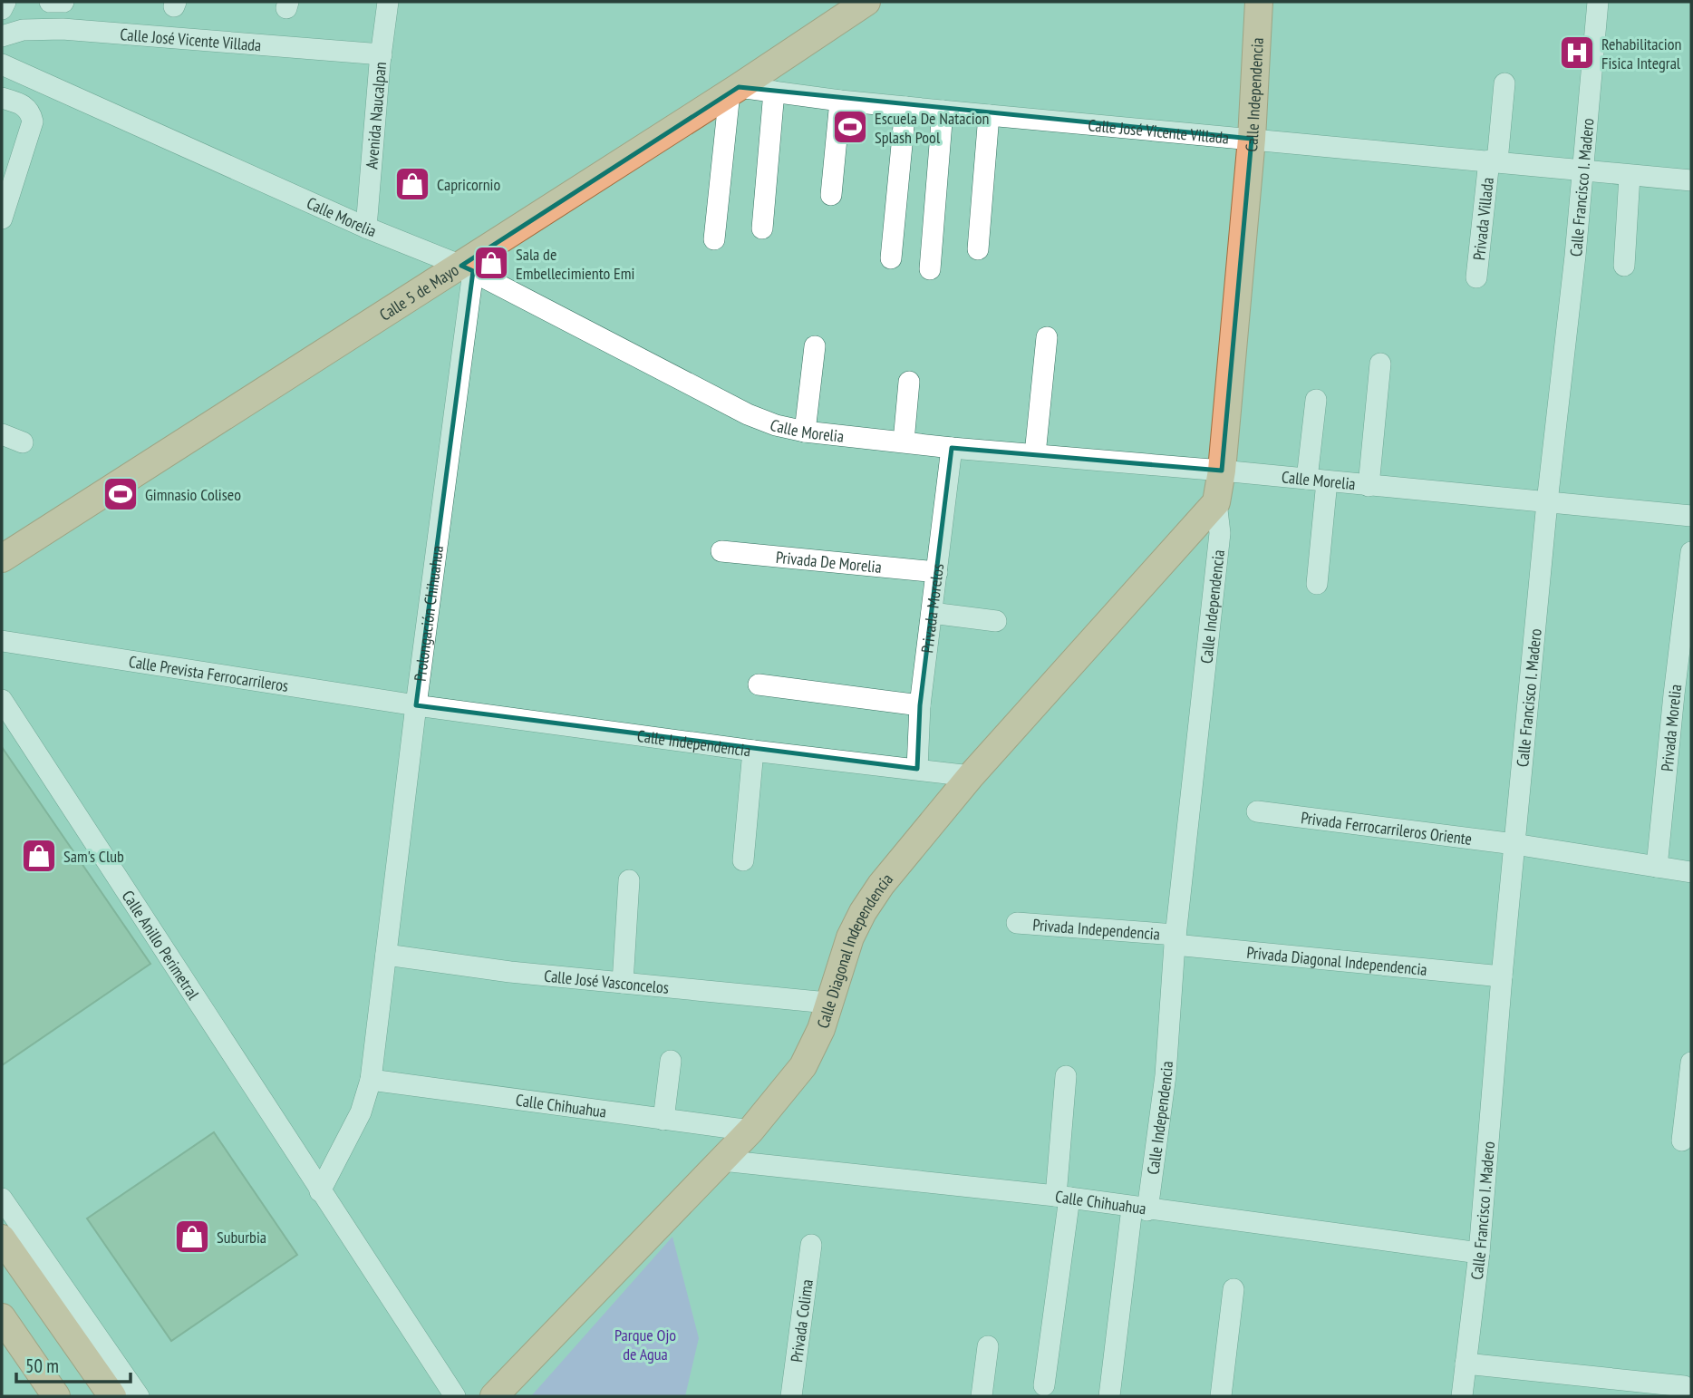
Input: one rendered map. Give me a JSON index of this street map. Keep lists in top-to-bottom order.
{
  "streets": {
    "main road": ["Calle Independencia", "Calle 5 de Mayo", "Calle Diagonal Independencia"],
    "street": [
      "Calle José Vicente Villada",
      "Avenida Naucalpan",
      "Calle Francisco I. Madero",
      "Calle Morelia",
      "Privada Villada",
      "Privada De Morelia",
      "Privada Morelos",
      "Prolongación Chihuahua",
      "Calle Prevista Ferrocarrileros",
      "Privada Morelia",
      "Privada Ferrocarrileros Oriente",
      "Privada Independencia",
      "Calle Anillo Perimetral",
      "Privada Diagonal Independencia",
      "Calle José Vasconcelos",
      "Calle Chihuahua",
      "Privada Colima"
    ]
  },
  "crossings": [
    ["Calle José Vicente Villada", "Calle Independencia"],
    ["Calle José Vicente Villada", "Avenida Naucalpan"],
    ["Calle José Vicente Villada", "Calle Francisco I. Madero"],
    ["Calle José Vicente Villada", "Privada Villada"],
    ["Calle José Vicente Villada", "Calle 5 de Mayo"],
    ["Calle Independencia", "Calle Morelia"],
    ["Calle Independencia", "Privada Morelos"],
    ["Calle Independencia", "Prolongación Chihuahua"],
    ["Calle Independencia", "Calle Prevista Ferrocarrileros"],
    ["Calle Independencia", "Privada Independencia"],
    ["Calle Independencia", "Calle Diagonal Independencia"],
    ["Calle Independencia", "Privada Diagonal Independencia"],
    ["Calle Independencia", "Calle Chihuahua"],
    ["Avenida Naucalpan", "Calle Morelia"],
    ["Calle Francisco I. Madero", "Calle Morelia"],
    ["Calle Francisco I. Madero", "Privada Ferrocarrileros Oriente"],
    ["Calle Francisco I. Madero", "Privada Diagonal Independencia"],
    ["Calle Francisco I. Madero", "Calle Chihuahua"],
    ["Calle Morelia", "Calle 5 de Mayo"],
    ["Calle Morelia", "Privada Morelos"],
    ["Calle Morelia", "Prolongación Chihuahua"],
    ["Calle 5 de Mayo", "Prolongación Chihuahua"],
    ["Privada De Morelia", "Privada Morelos"],
    ["Prolongación Chihuahua", "Calle Prevista Ferrocarrileros"],
    ["Prolongación Chihuahua", "Calle José Vasconcelos"],
    ["Privada Morelia", "Privada Ferrocarrileros Oriente"],
    ["Privada Independencia", "Privada Diagonal Independencia"],
    ["Calle Diagonal Independencia", "Calle José Vasconcelos"],
    ["Calle Diagonal Independencia", "Calle Chihuahua"]
  ],
  "parks": ["Parque Ojo de Agua"],
  "places": {
    "hospital": ["Rehabilitacion Fisica Integral"],
    "sports": ["Escuela De Natacion Splash Pool", "Gimnasio Coliseo"],
    "shop": [
      "Capricornio",
      "Sala de Embellecimiento Emi",
      "Sam's Club",
      "Suburbia"
    ]
  },
  "scale_bar": "50 m"
}
